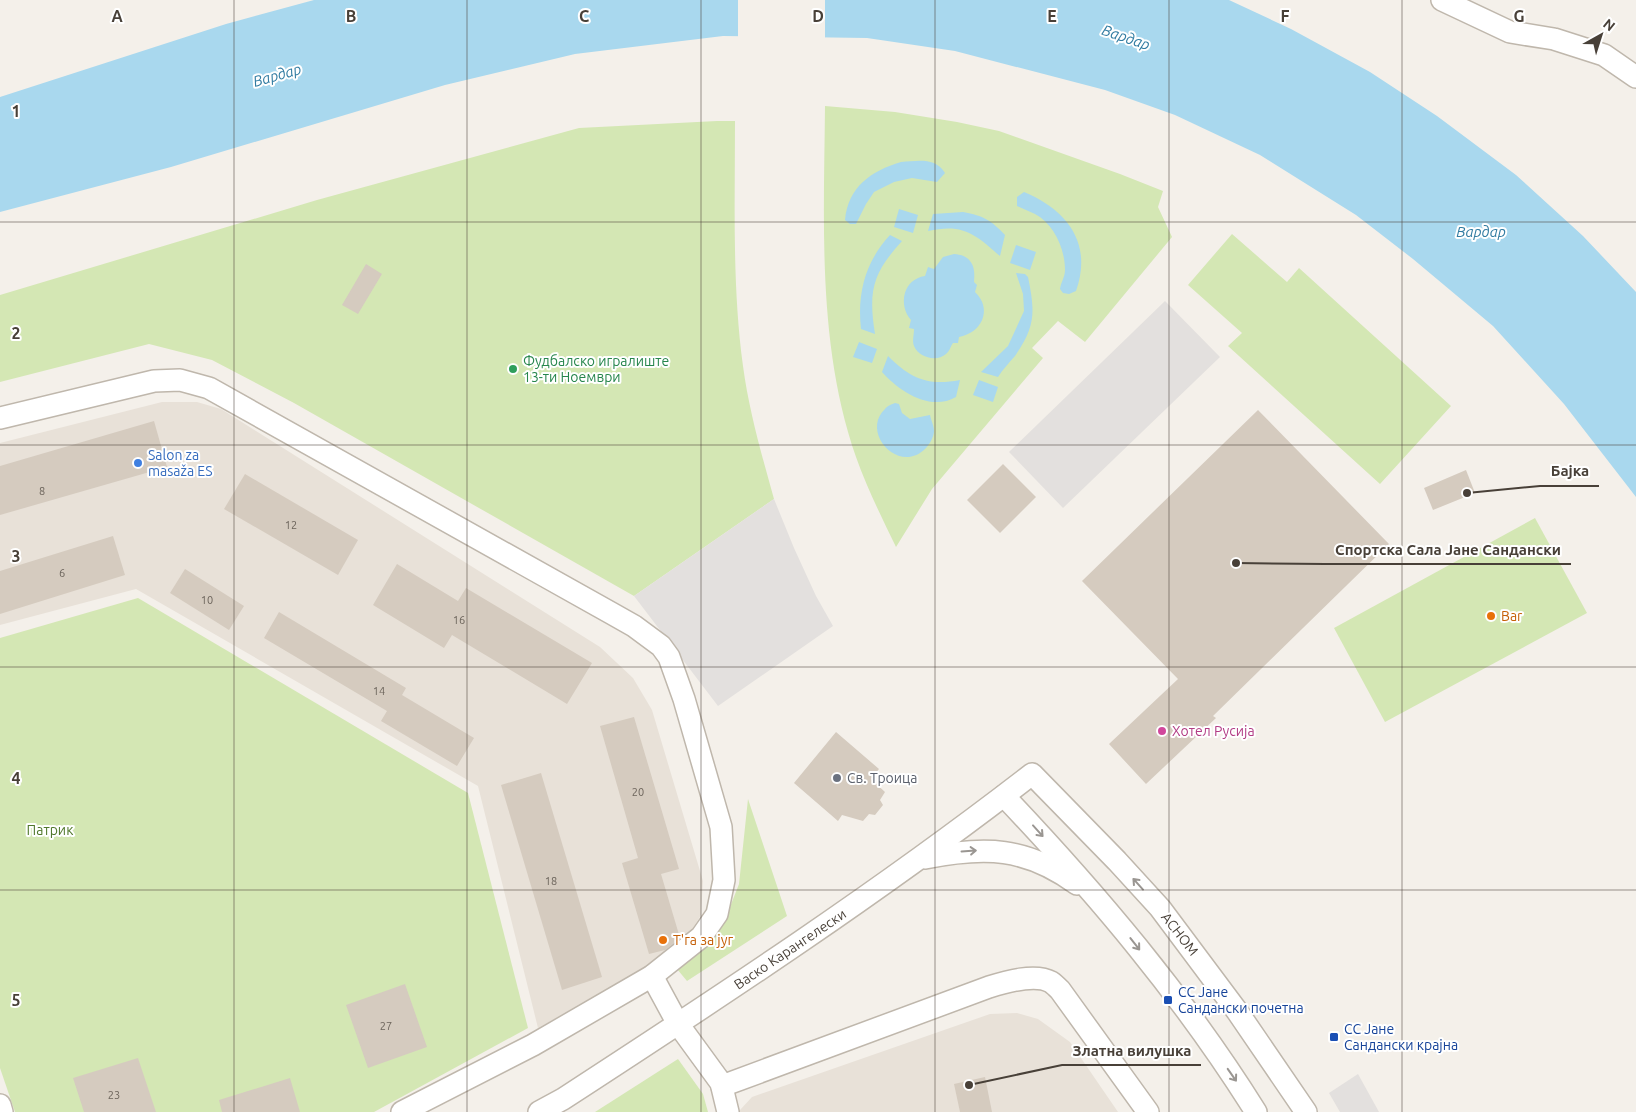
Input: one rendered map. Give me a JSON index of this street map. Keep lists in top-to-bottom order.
{
  "streets": {
    "street": ["АСНОМ", "Васко Карангелески"]
  },
  "crossings": [
    ["АСНОМ", "Васко Карангелески"]
  ],
  "water": ["Вардар"],
  "parks": ["Патрик"],
  "places": {
    "other": [
      "Фудбалско игралиште 13-ти Ноември",
      "Salon za masaža ES",
      "Бајка",
      "Спортска Сала Јане Сандански",
      "Bar",
      "Хотел Русија",
      "Св. Троица",
      "Т'га за југ",
      "Златна вилушка"
    ],
    "transit": ["СС Јане Сандански почетна", "СС Јане Сандански крајна"]
  },
  "house_numbers": [
    "8",
    "12",
    "6",
    "10",
    "16",
    "14",
    "20",
    "18",
    "27",
    "23"
  ],
  "north": "top right",
  "grid": {
    "columns": [
      "A",
      "B",
      "C",
      "D",
      "E",
      "F",
      "G"
    ],
    "rows": [
      "1",
      "2",
      "3",
      "4",
      "5"
    ]
  }
}
